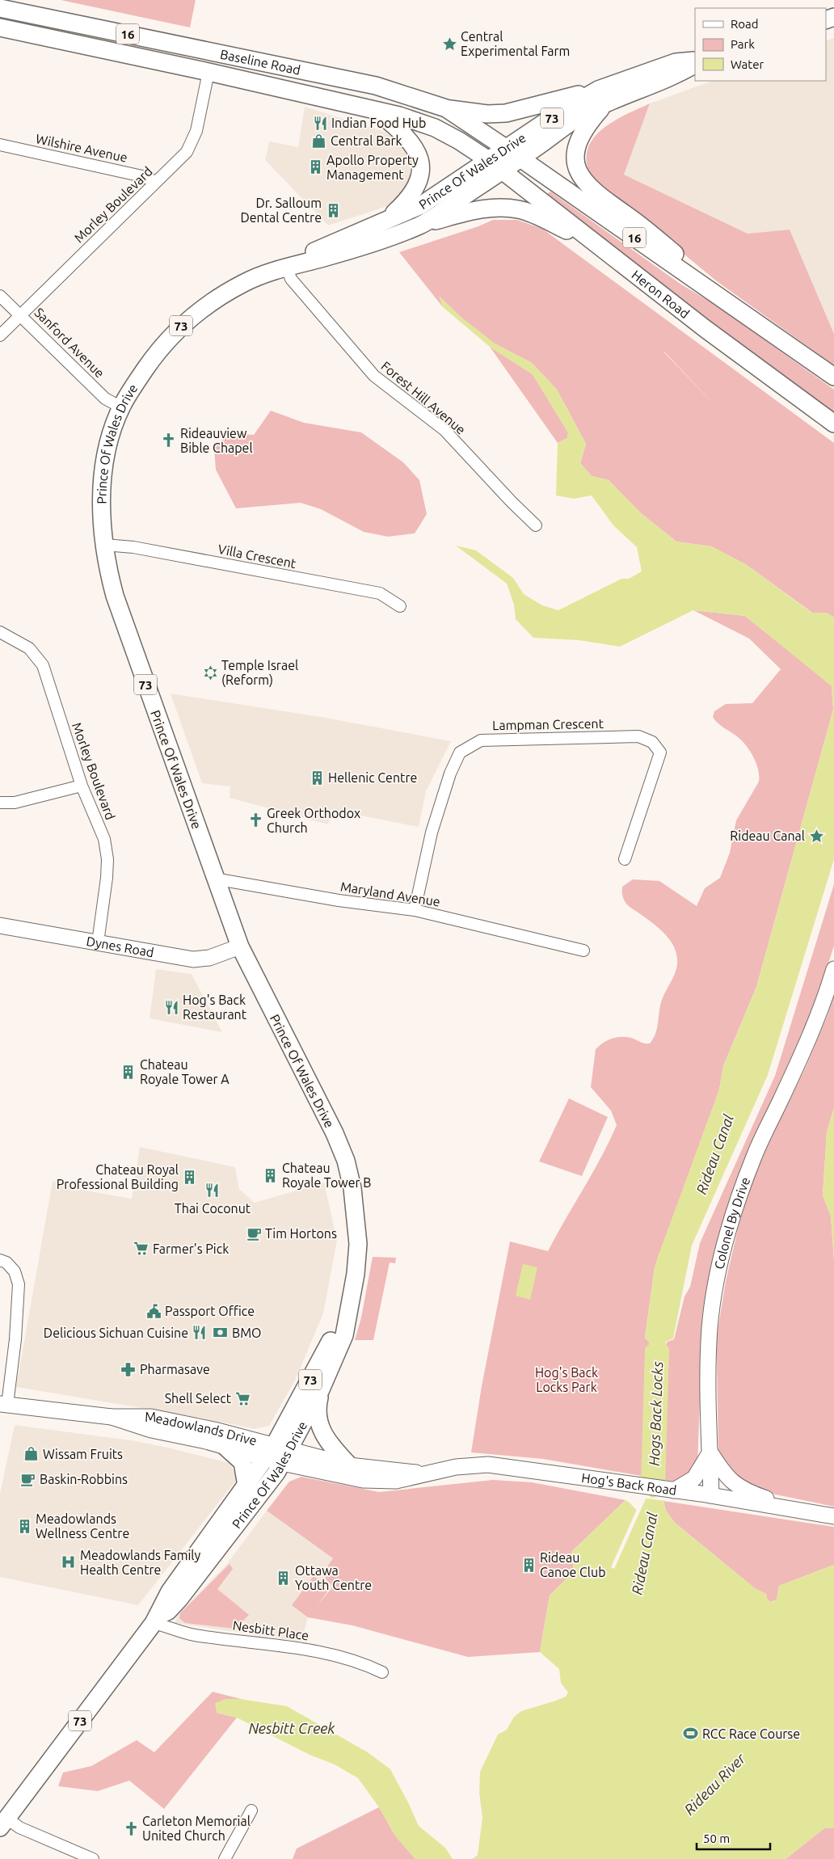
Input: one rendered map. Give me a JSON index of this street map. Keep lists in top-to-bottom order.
{
  "streets": {
    "main road": [
      "16",
      "Baseline Road",
      "73",
      "Prince Of Wales Drive",
      "Heron Road",
      "Dynes Road",
      "Colonel By Drive",
      "Meadowlands Drive",
      "Hog's Back Road"
    ],
    "street": [
      "Wilshire Avenue",
      "Morley Boulevard",
      "Sanford Avenue",
      "Forest Hill Avenue",
      "Villa Crescent",
      "Lampman Crescent",
      "Maryland Avenue",
      "Nesbitt Place"
    ]
  },
  "crossings": [
    ["16", "Baseline Road"],
    ["16", "Prince Of Wales Drive"],
    ["Baseline Road", "Prince Of Wales Drive"],
    ["Baseline Road", "Morley Boulevard"],
    ["Baseline Road", "Heron Road"],
    ["Wilshire Avenue", "Morley Boulevard"],
    ["Prince Of Wales Drive", "Heron Road"],
    ["Prince Of Wales Drive", "Sanford Avenue"],
    ["Prince Of Wales Drive", "Forest Hill Avenue"],
    ["Prince Of Wales Drive", "Villa Crescent"],
    ["Prince Of Wales Drive", "Maryland Avenue"],
    ["Prince Of Wales Drive", "Dynes Road"],
    ["Prince Of Wales Drive", "Meadowlands Drive"],
    ["Prince Of Wales Drive", "Hog's Back Road"],
    ["Prince Of Wales Drive", "Nesbitt Place"],
    ["Morley Boulevard", "Sanford Avenue"],
    ["Morley Boulevard", "Dynes Road"],
    ["Lampman Crescent", "Maryland Avenue"],
    ["Colonel By Drive", "Hog's Back Road"],
    ["Meadowlands Drive", "Hog's Back Road"]
  ],
  "water": [
    "Rideau Canal",
    "Hogs Back Locks",
    "Nesbitt Creek",
    "Rideau River"
  ],
  "parks": ["Hog's Back Locks Park"],
  "places": {
    "place": ["Central Experimental Farm", "Rideau Canal"],
    "restaurant": [
      "Indian Food Hub",
      "Hog's Back Restaurant",
      "Thai Coconut",
      "Delicious Sichuan Cuisine"
    ],
    "shop": ["Central Bark", "Wissam Fruits"],
    "building": [
      "Apollo Property Management",
      "Dr. Salloum Dental Centre",
      "Hellenic Centre",
      "Chateau Royale Tower A",
      "Chateau Royale Tower B",
      "Chateau Royal Professional Building",
      "Meadowlands Wellness Centre",
      "Rideau Canoe Club",
      "Ottawa Youth Centre"
    ],
    "church": ["Rideauview Bible Chapel", "Greek Orthodox Church", "Carleton Memorial United Church"],
    "synagogue": ["Temple Israel (Reform)"],
    "cafe": ["Tim Hortons", "Baskin-Robbins"],
    "supermarket": ["Farmer's Pick", "Shell Select"],
    "public building": ["Passport Office"],
    "bank": ["BMO"],
    "pharmacy": ["Pharmasave"],
    "hospital": ["Meadowlands Family Health Centre"],
    "sports": ["RCC Race Course"]
  },
  "legend": ["Road", "Park", "Water"],
  "scale_bar": "50 m"
}
